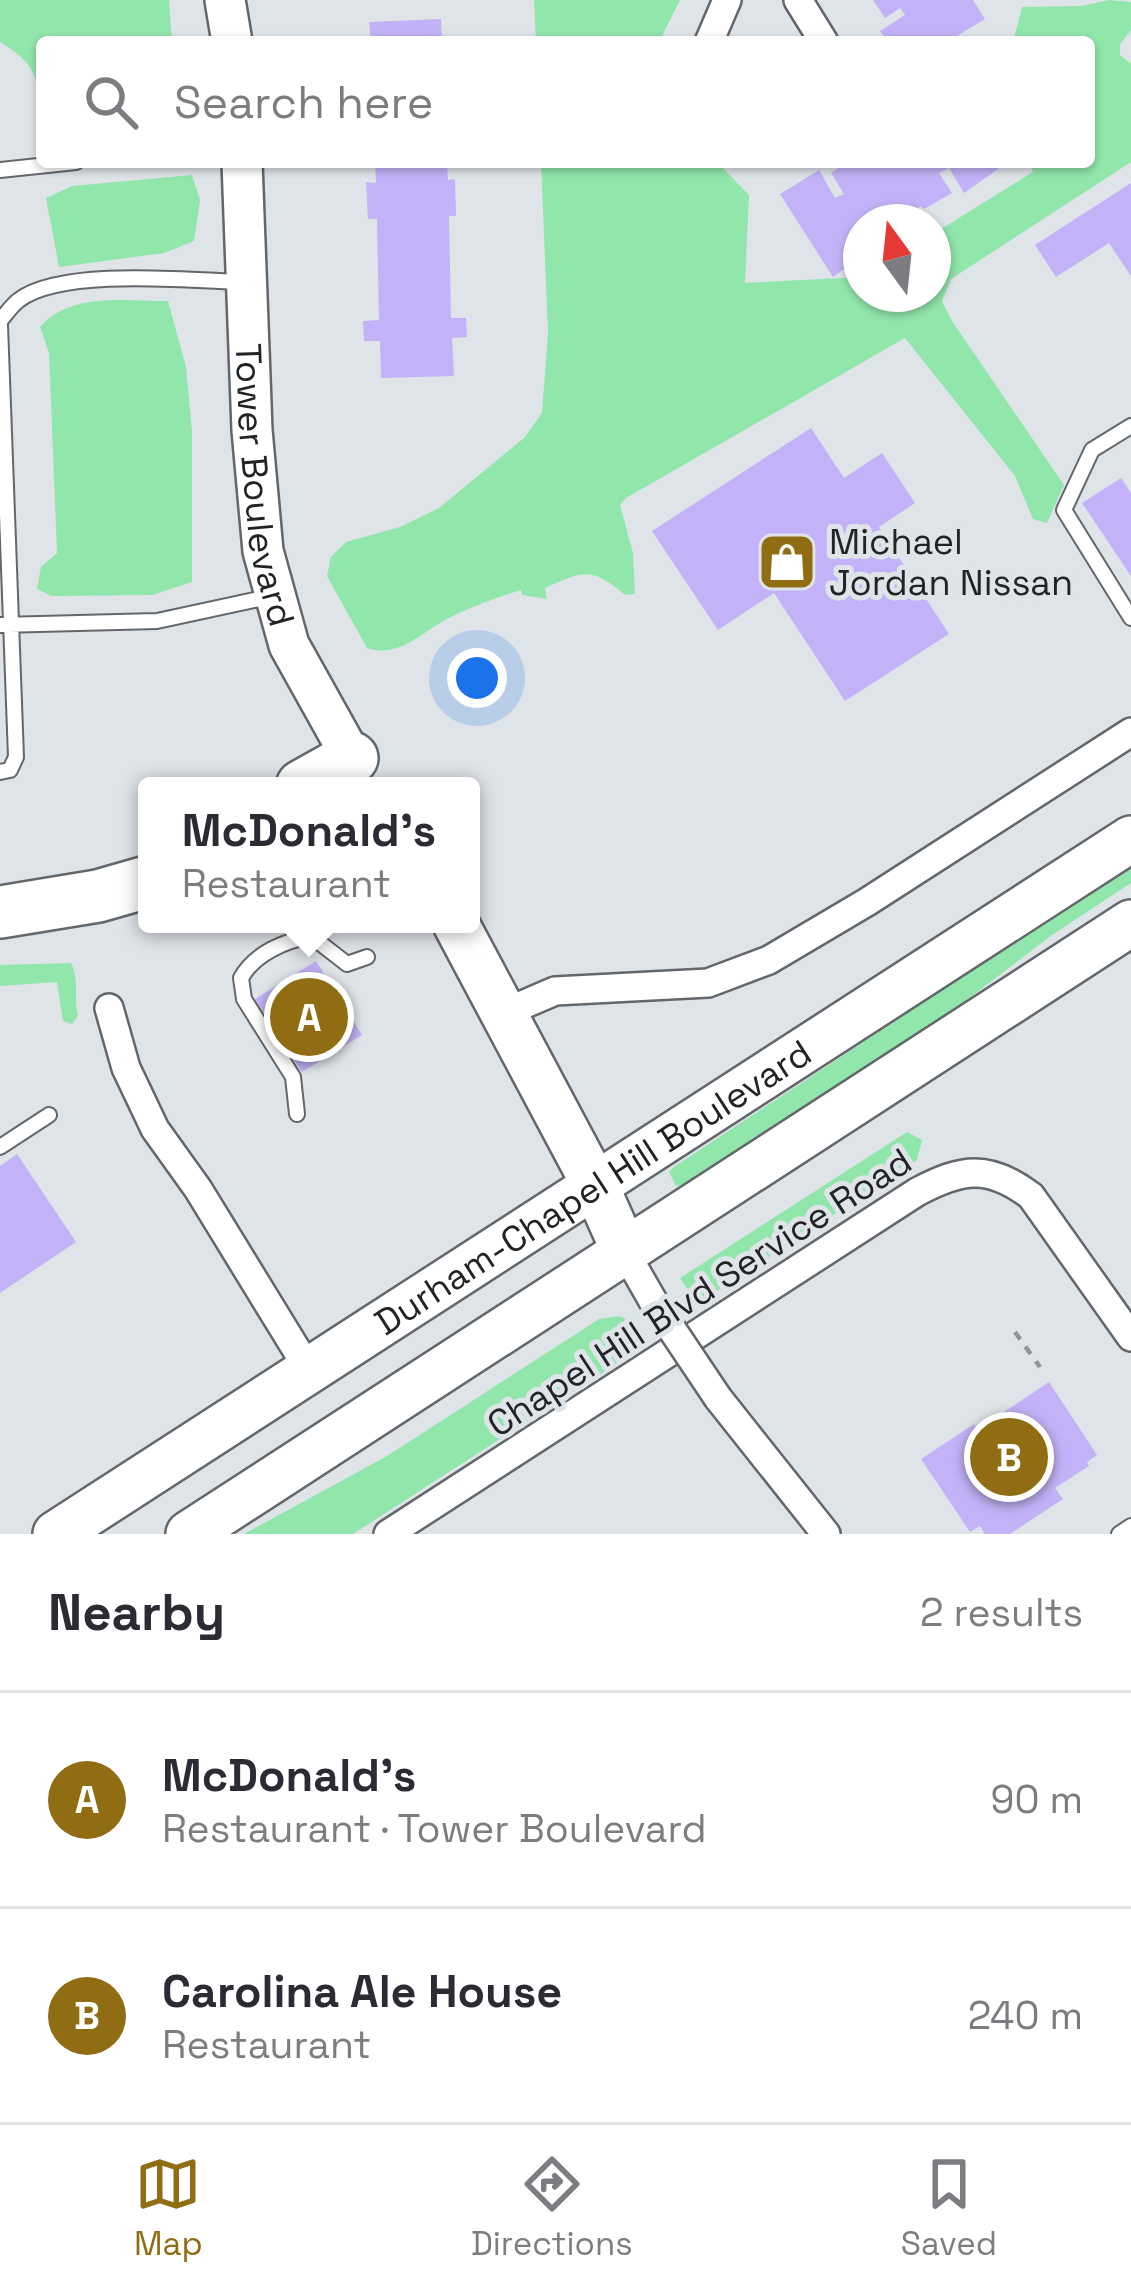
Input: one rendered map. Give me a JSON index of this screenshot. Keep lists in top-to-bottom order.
{
  "streets": {
    "main road": ["Durham-Chapel Hill Boulevard"],
    "street": ["Tower Boulevard", "Chapel Hill Blvd Service Road"]
  },
  "places": {
    "shop": ["Michael Jordan Nissan"]
  },
  "north": "top",
  "page": {
    "search": "Search here",
    "popup": ["McDonald's", "Restaurant"],
    "pins": ["A", "B"],
    "heading": ["Nearby", "2 results"],
    "list": [
      {
        "mark": "A",
        "name": "McDonald's",
        "note": "Restaurant · Tower Boulevard",
        "value": "90 m"
      },
      {
        "mark": "B",
        "name": "Carolina Ale House",
        "note": "Restaurant",
        "value": "240 m"
      }
    ],
    "nav": ["Map", "Directions", "Saved"]
  }
}
